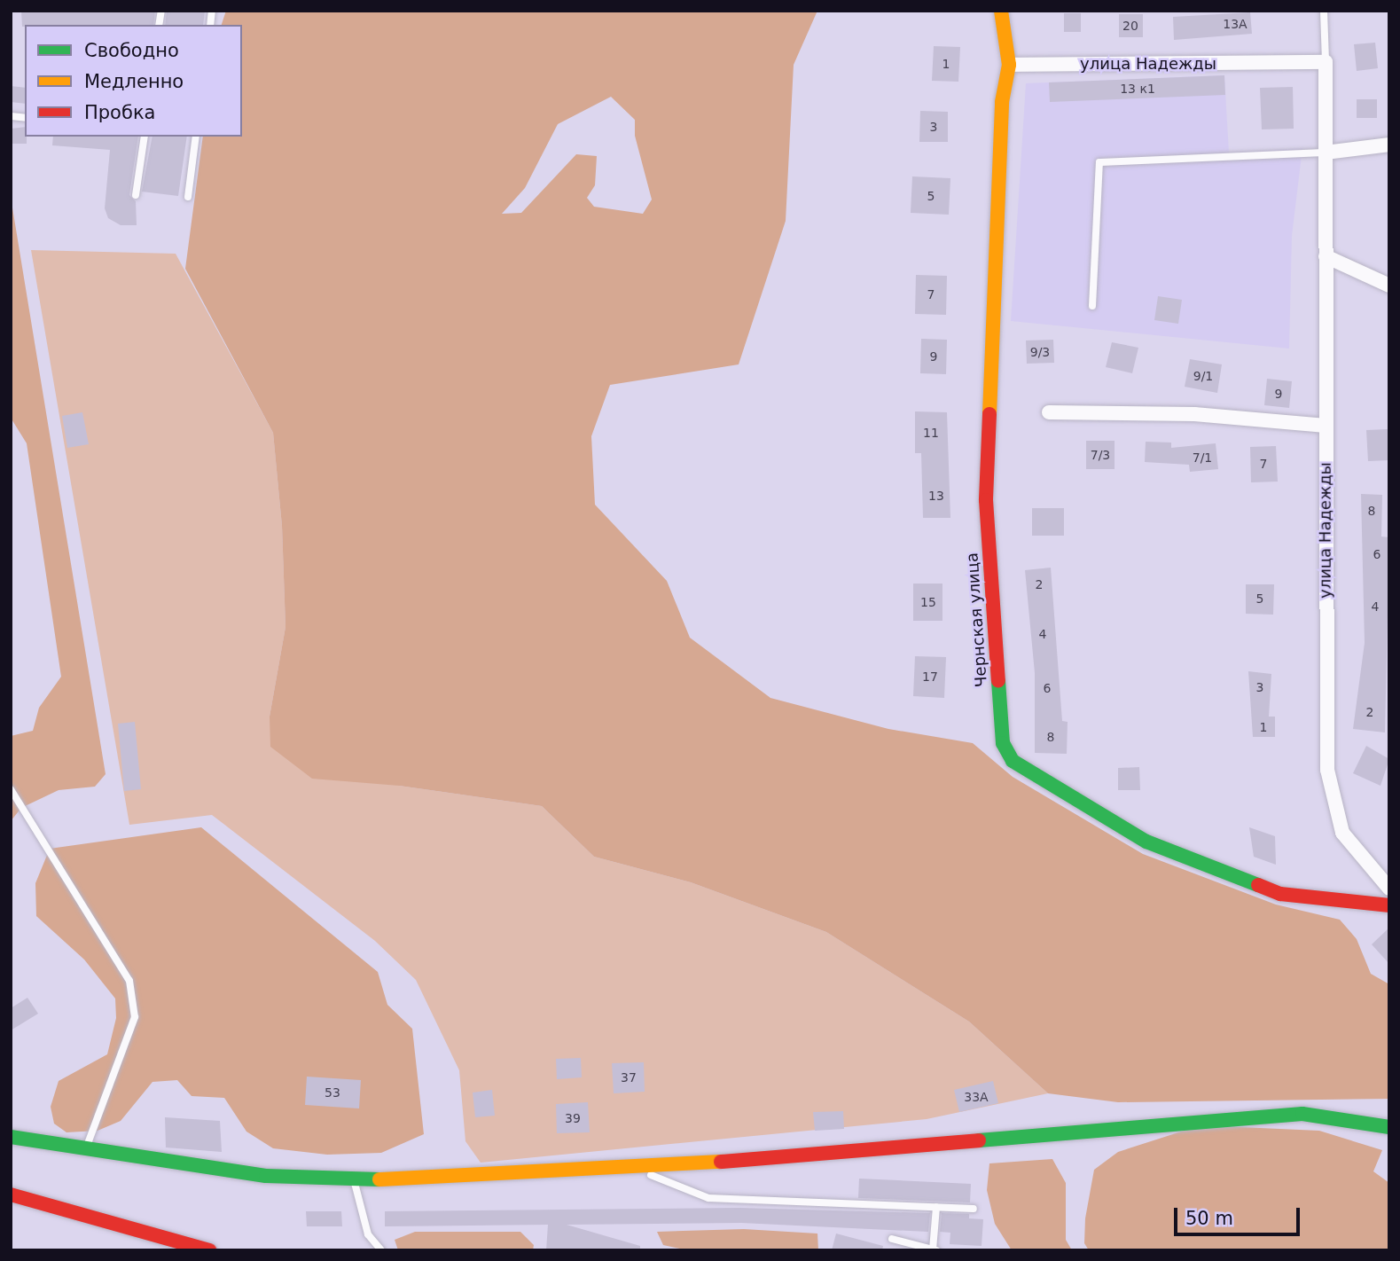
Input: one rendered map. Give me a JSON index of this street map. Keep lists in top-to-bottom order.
{
  "streets": {
    "street": ["улица Надежды", "Чернская улица"]
  },
  "crossings": [
    ["улица Надежды", "Чернская улица"]
  ],
  "house_numbers": [
    "13А",
    "20",
    "1",
    "13 к1",
    "3",
    "5",
    "7",
    "9/3",
    "9",
    "9/1",
    "9",
    "11",
    "7/3",
    "7/1",
    "7",
    "13",
    "8",
    "6",
    "2",
    "5",
    "15",
    "4",
    "4",
    "17",
    "3",
    "6",
    "2",
    "1",
    "8",
    "37",
    "53",
    "33А",
    "39"
  ],
  "legend": ["Свободно", "Медленно", "Пробка"],
  "scale_bar": "50 m"
}
